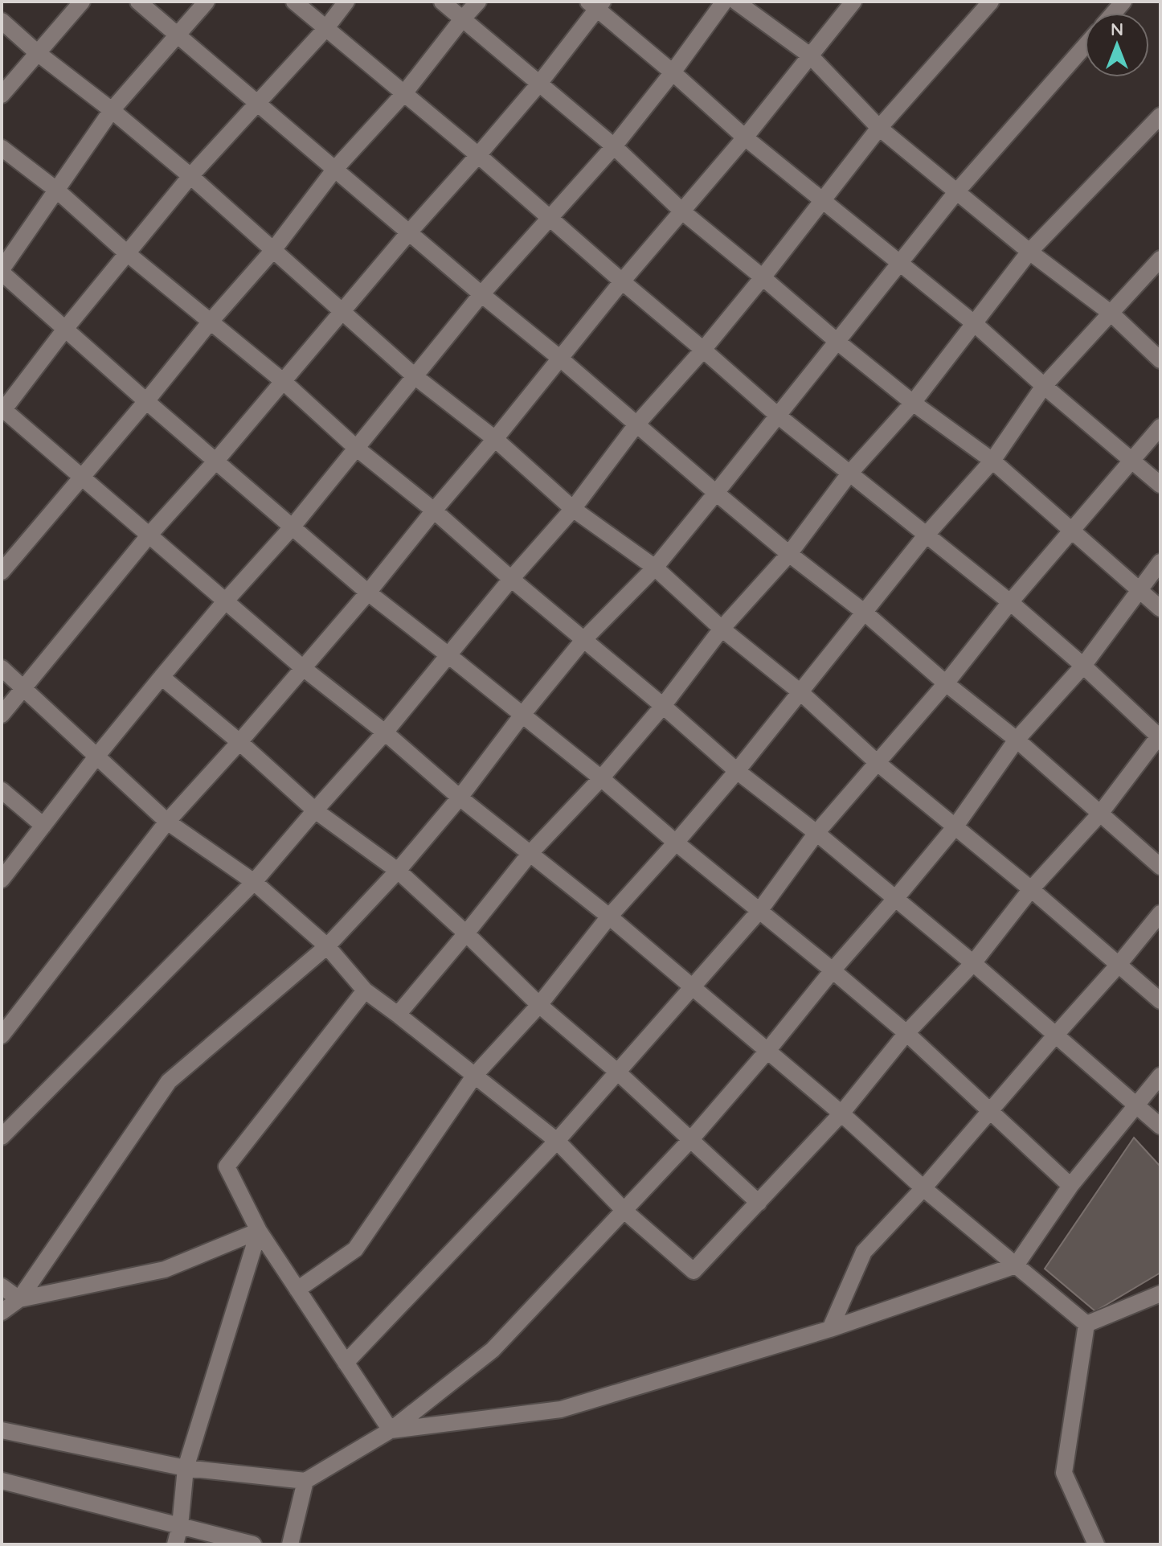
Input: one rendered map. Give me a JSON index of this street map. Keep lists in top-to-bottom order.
{
  "north": "top"
}
